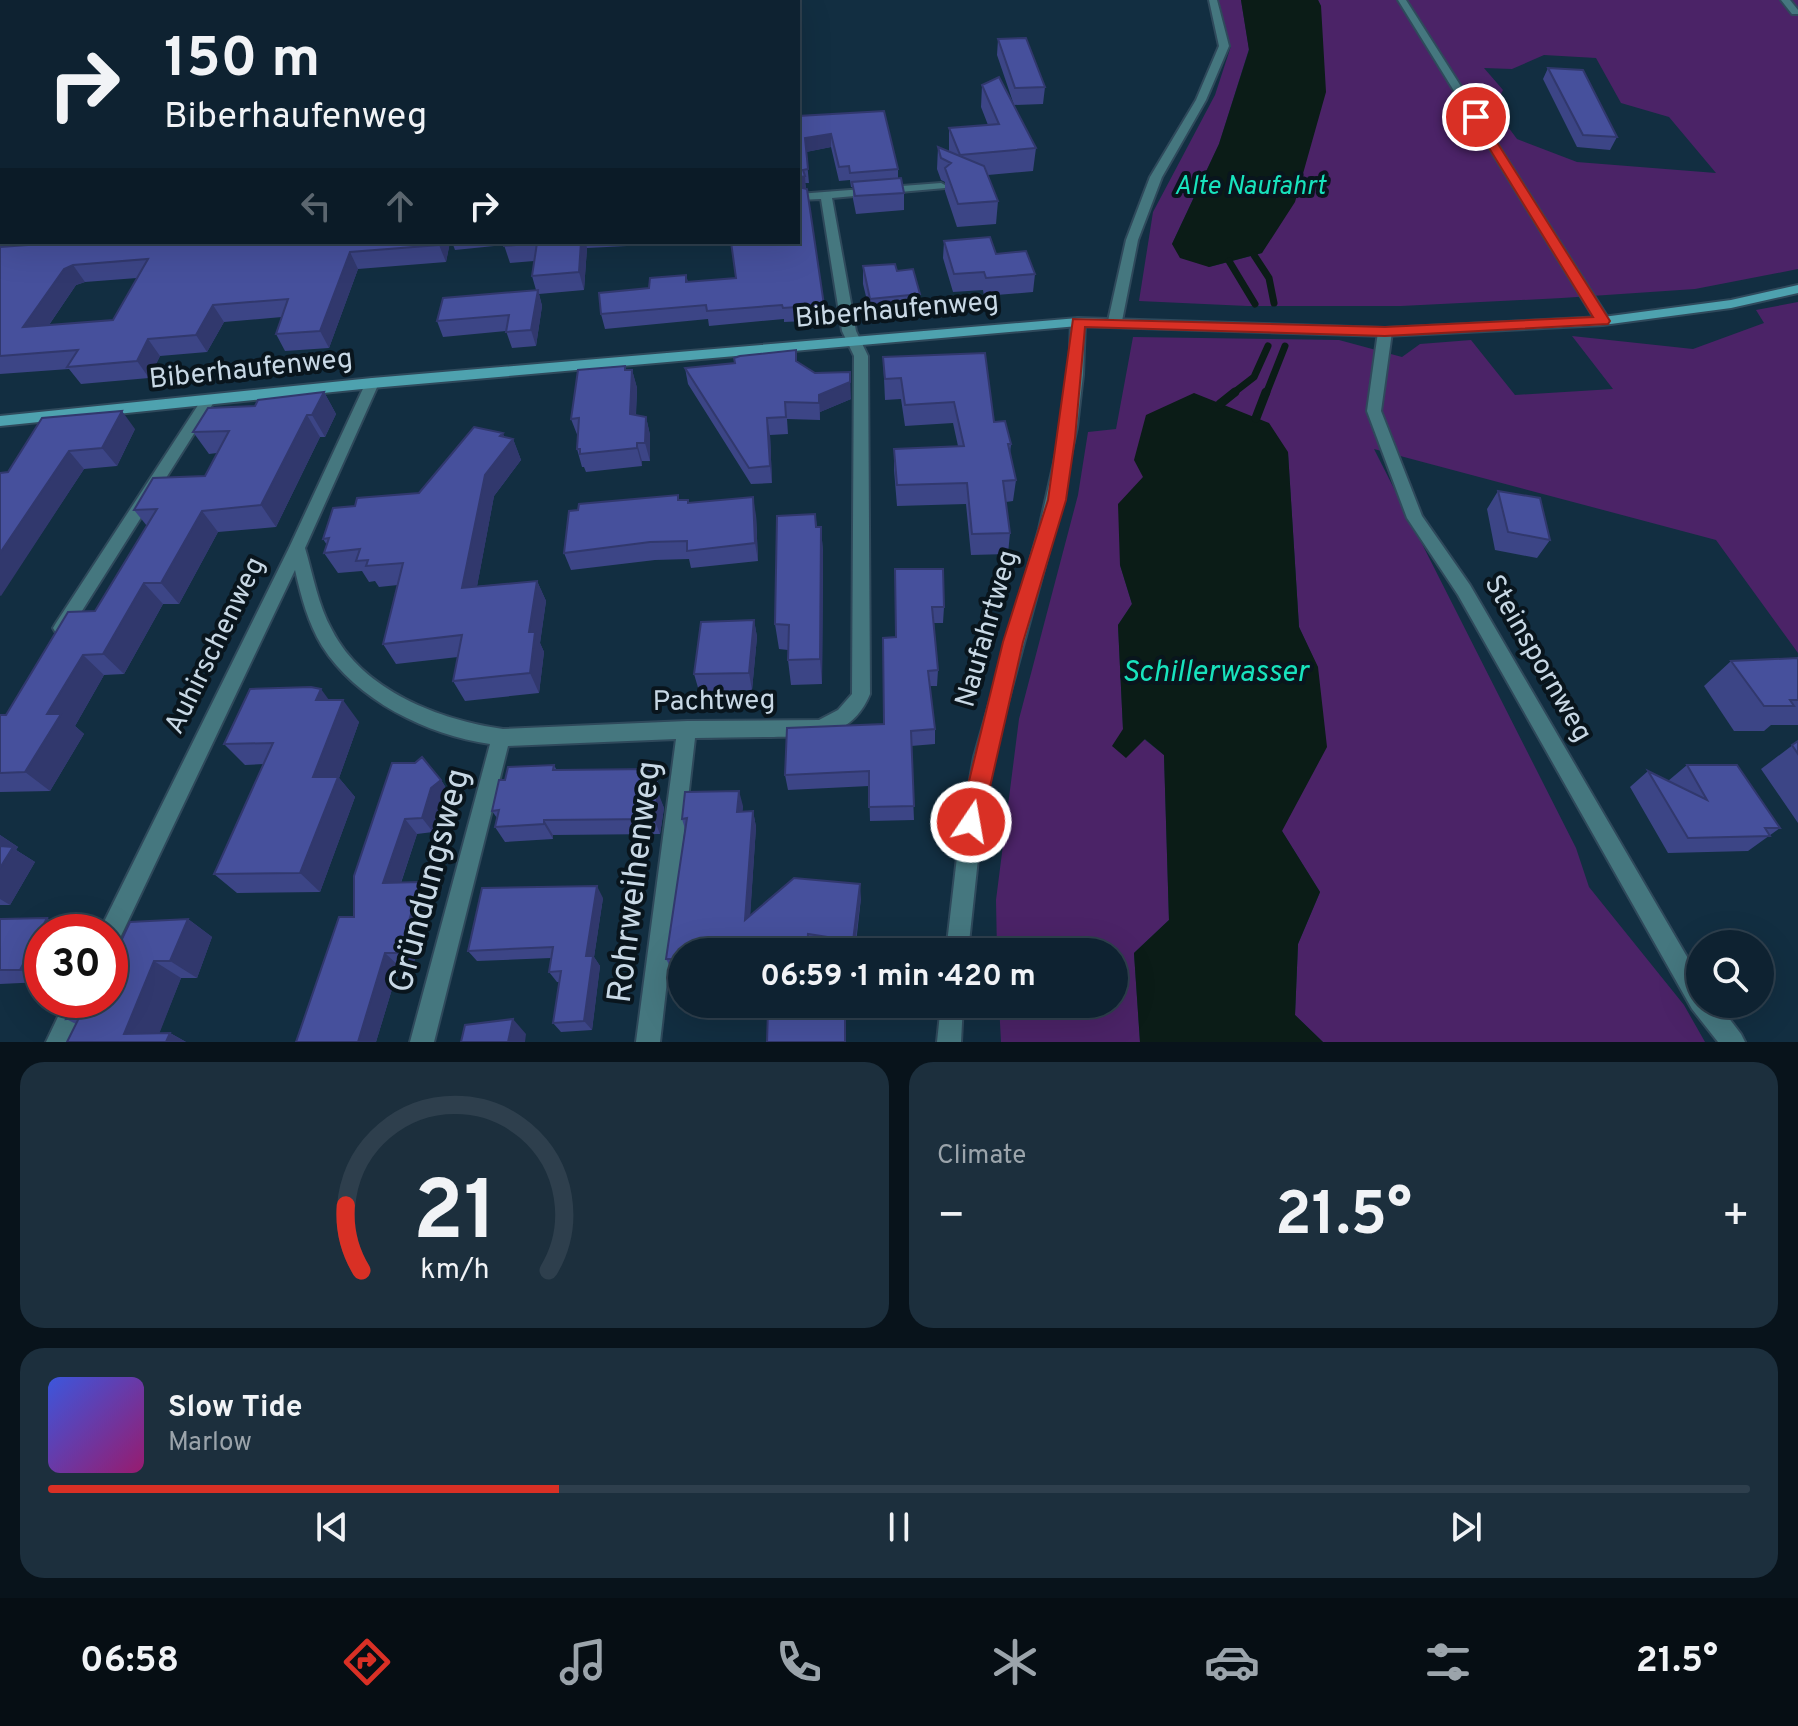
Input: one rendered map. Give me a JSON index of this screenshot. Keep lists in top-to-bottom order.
{
  "streets": {
    "main road": ["Biberhaufenweg"],
    "street": [
      "Naufahrtweg",
      "Auhirschenweg",
      "Steinspornweg",
      "Pachtweg",
      "Gründungsweg",
      "Rohrweihenweg"
    ]
  },
  "crossings": [
    ["Biberhaufenweg", "Naufahrtweg"],
    ["Biberhaufenweg", "Auhirschenweg"],
    ["Biberhaufenweg", "Steinspornweg"],
    ["Biberhaufenweg", "Pachtweg"],
    ["Auhirschenweg", "Pachtweg"],
    ["Pachtweg", "Gründungsweg"],
    ["Pachtweg", "Rohrweihenweg"]
  ],
  "water": ["Alte Naufahrt", "Schillerwasser"],
  "page": {
    "turn": ["150 m", "Biberhaufenweg"],
    "limit": "30",
    "trip": "06:59 · 1 min · 420 m",
    "tile": "Climate",
    "heat": ["−", "21.5°", "+"],
    "song": ["Slow Tide", "Marlow"],
    "tabs": ["06:58", "21.5°"],
    "gauge": ["21", "km/h"]
  }
}
